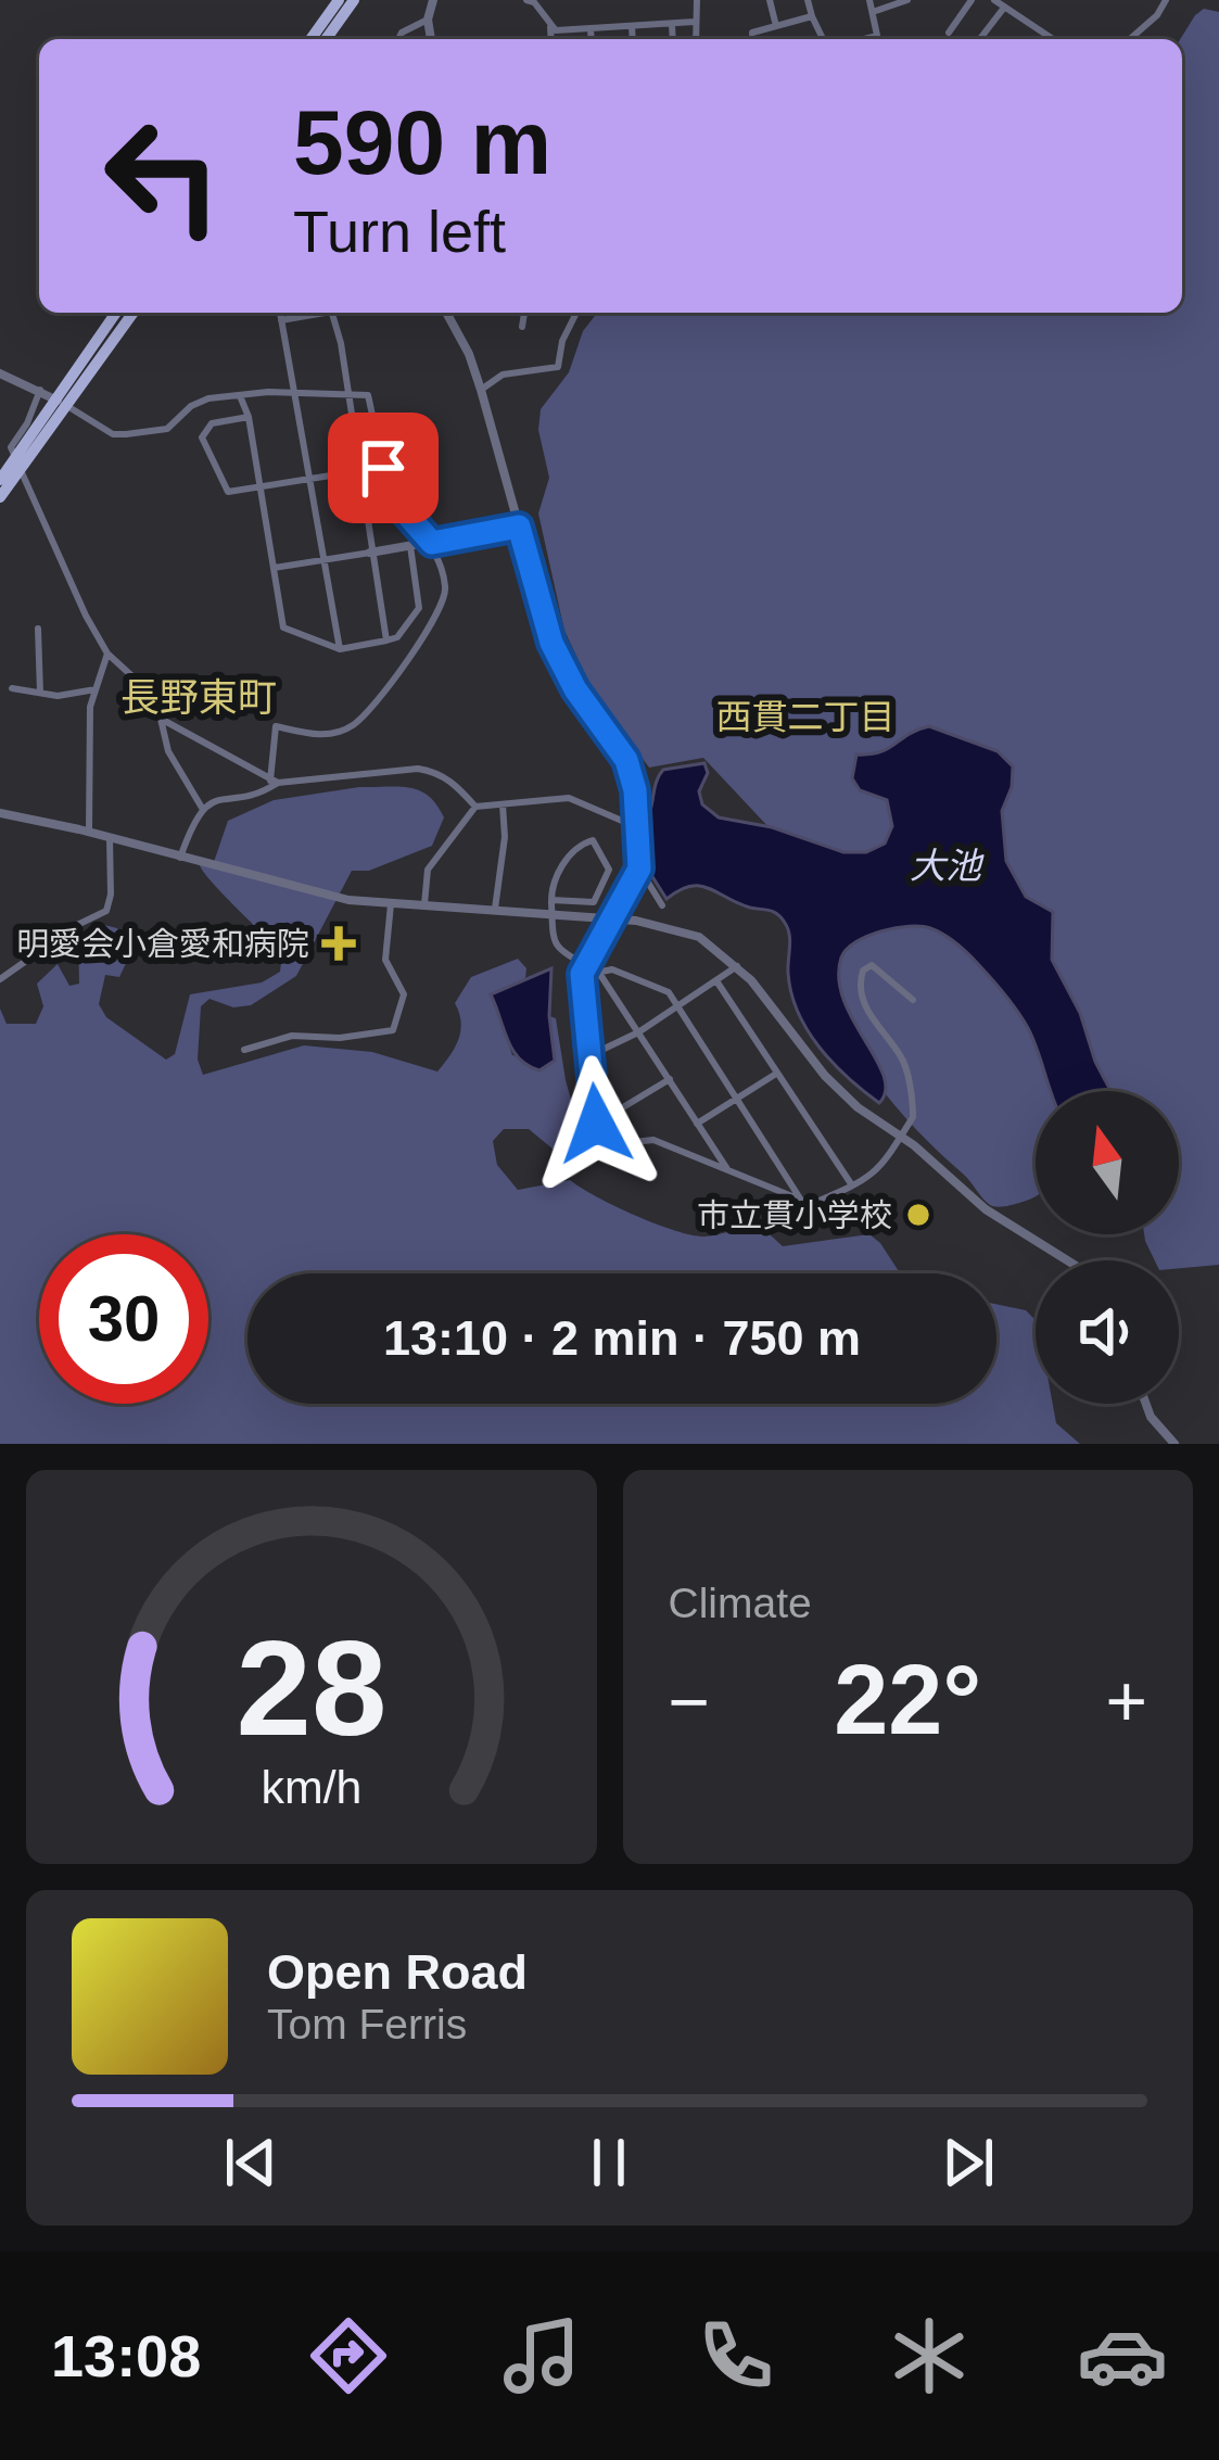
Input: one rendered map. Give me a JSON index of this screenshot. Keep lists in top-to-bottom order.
{
  "districts": ["長野東町", "西貫二丁目"],
  "water": ["大池"],
  "places": {
    "health": ["明愛会小倉愛和病院"],
    "other": ["市立貫小学校"]
  },
  "north": "top",
  "page": {
    "turn": ["590 m", "Turn left"],
    "limit": "30",
    "trip": "13:10 · 2 min · 750 m",
    "tile": "Climate",
    "heat": ["−", "22°", "+"],
    "song": ["Open Road", "Tom Ferris"],
    "tabs": "13:08",
    "gauge": ["28", "km/h"]
  }
}
